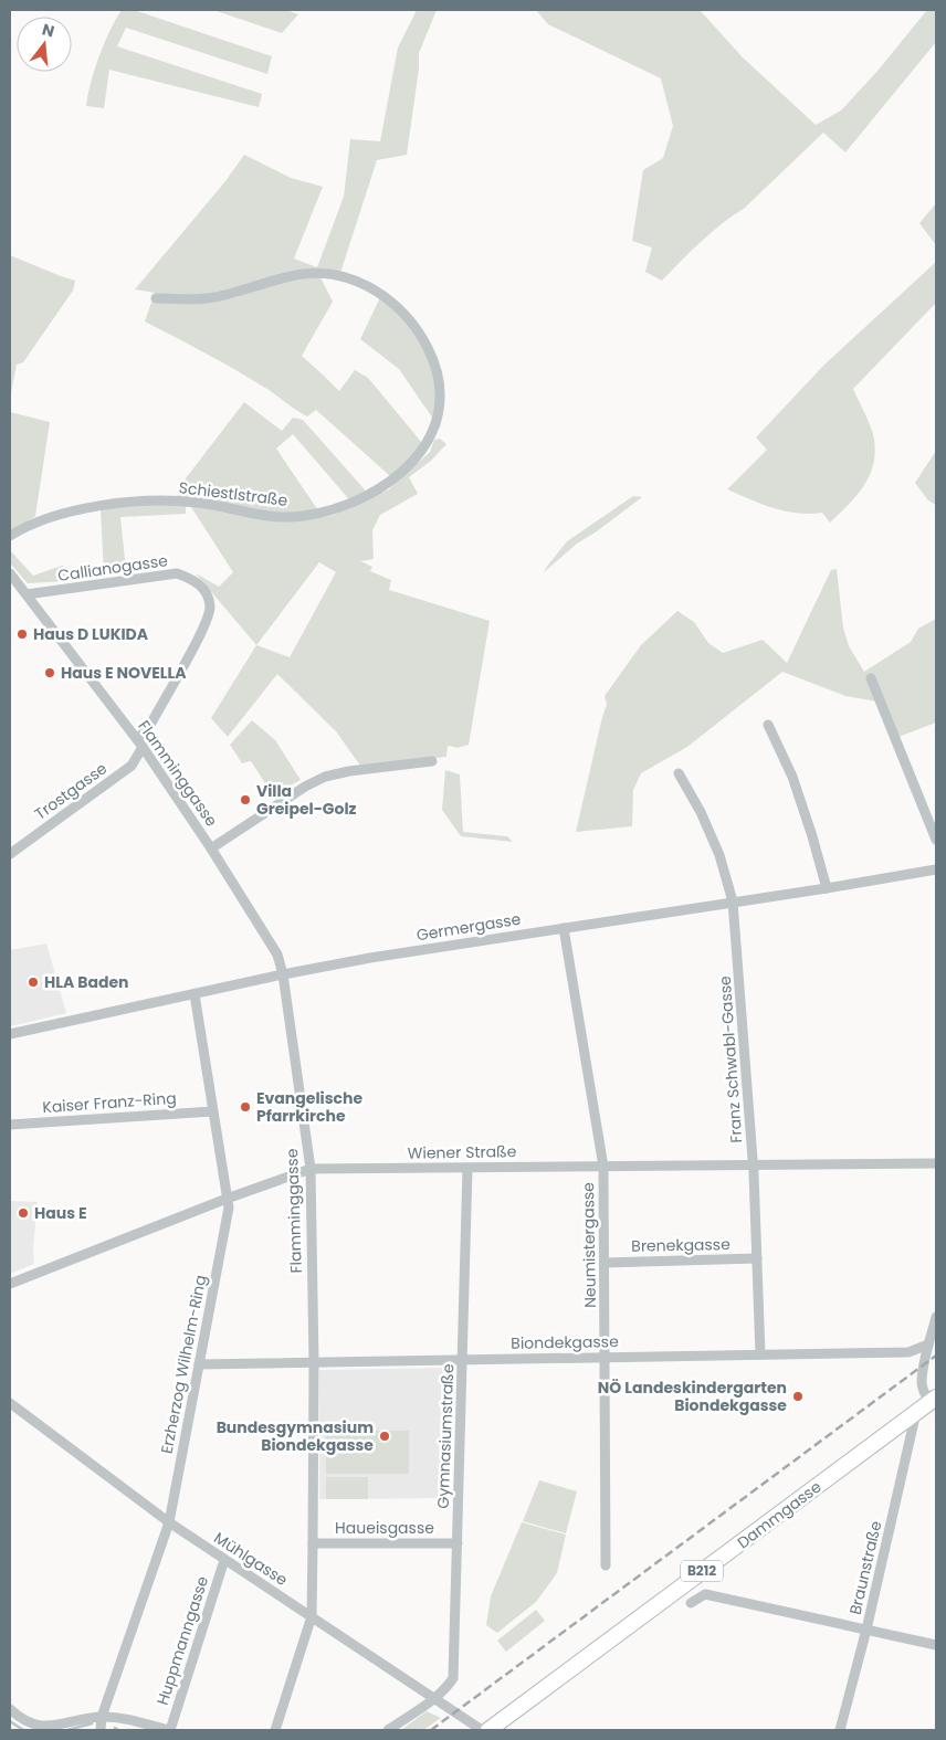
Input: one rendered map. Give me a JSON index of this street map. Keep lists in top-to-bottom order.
{
  "streets": {
    "main road": ["Dammgasse", "B212"],
    "street": [
      "Schiestlstraße",
      "Callianogasse",
      "Flamminggasse",
      "Trostgasse",
      "Germergasse",
      "Franz Schwabl-Gasse",
      "Kaiser Franz-Ring",
      "Wiener Straße",
      "Neumistergasse",
      "Brenekgasse",
      "Biondekgasse",
      "Erzherzog Wilhelm-Ring",
      "Gymnasiumstraße",
      "Haueisgasse",
      "Mühlgasse",
      "Braunstraße",
      "Huppmanngasse"
    ]
  },
  "crossings": [
    ["Callianogasse", "Flamminggasse"],
    ["Callianogasse", "Trostgasse"],
    ["Flamminggasse", "Trostgasse"],
    ["Flamminggasse", "Germergasse"],
    ["Flamminggasse", "Wiener Straße"],
    ["Flamminggasse", "Biondekgasse"],
    ["Flamminggasse", "Haueisgasse"],
    ["Flamminggasse", "Mühlgasse"],
    ["Germergasse", "Franz Schwabl-Gasse"],
    ["Germergasse", "Neumistergasse"],
    ["Germergasse", "Erzherzog Wilhelm-Ring"],
    ["Franz Schwabl-Gasse", "Wiener Straße"],
    ["Franz Schwabl-Gasse", "Brenekgasse"],
    ["Franz Schwabl-Gasse", "Biondekgasse"],
    ["Kaiser Franz-Ring", "Erzherzog Wilhelm-Ring"],
    ["Wiener Straße", "Neumistergasse"],
    ["Wiener Straße", "Erzherzog Wilhelm-Ring"],
    ["Wiener Straße", "Gymnasiumstraße"],
    ["Neumistergasse", "Brenekgasse"],
    ["Neumistergasse", "Biondekgasse"],
    ["Biondekgasse", "Erzherzog Wilhelm-Ring"],
    ["Biondekgasse", "Gymnasiumstraße"],
    ["Erzherzog Wilhelm-Ring", "Mühlgasse"],
    ["Gymnasiumstraße", "Haueisgasse"],
    ["Gymnasiumstraße", "Mühlgasse"],
    ["Dammgasse", "Braunstraße"],
    ["Mühlgasse", "Huppmanngasse"]
  ],
  "places": [
    "Haus D LUKIDA",
    "Haus E NOVELLA",
    "Villa Greipel-Golz",
    "HLA Baden",
    "Evangelische Pfarrkirche",
    "Haus E",
    "NÖ Landeskindergarten Biondekgasse",
    "Bundesgymnasium Biondekgasse"
  ],
  "north": "top"
}
